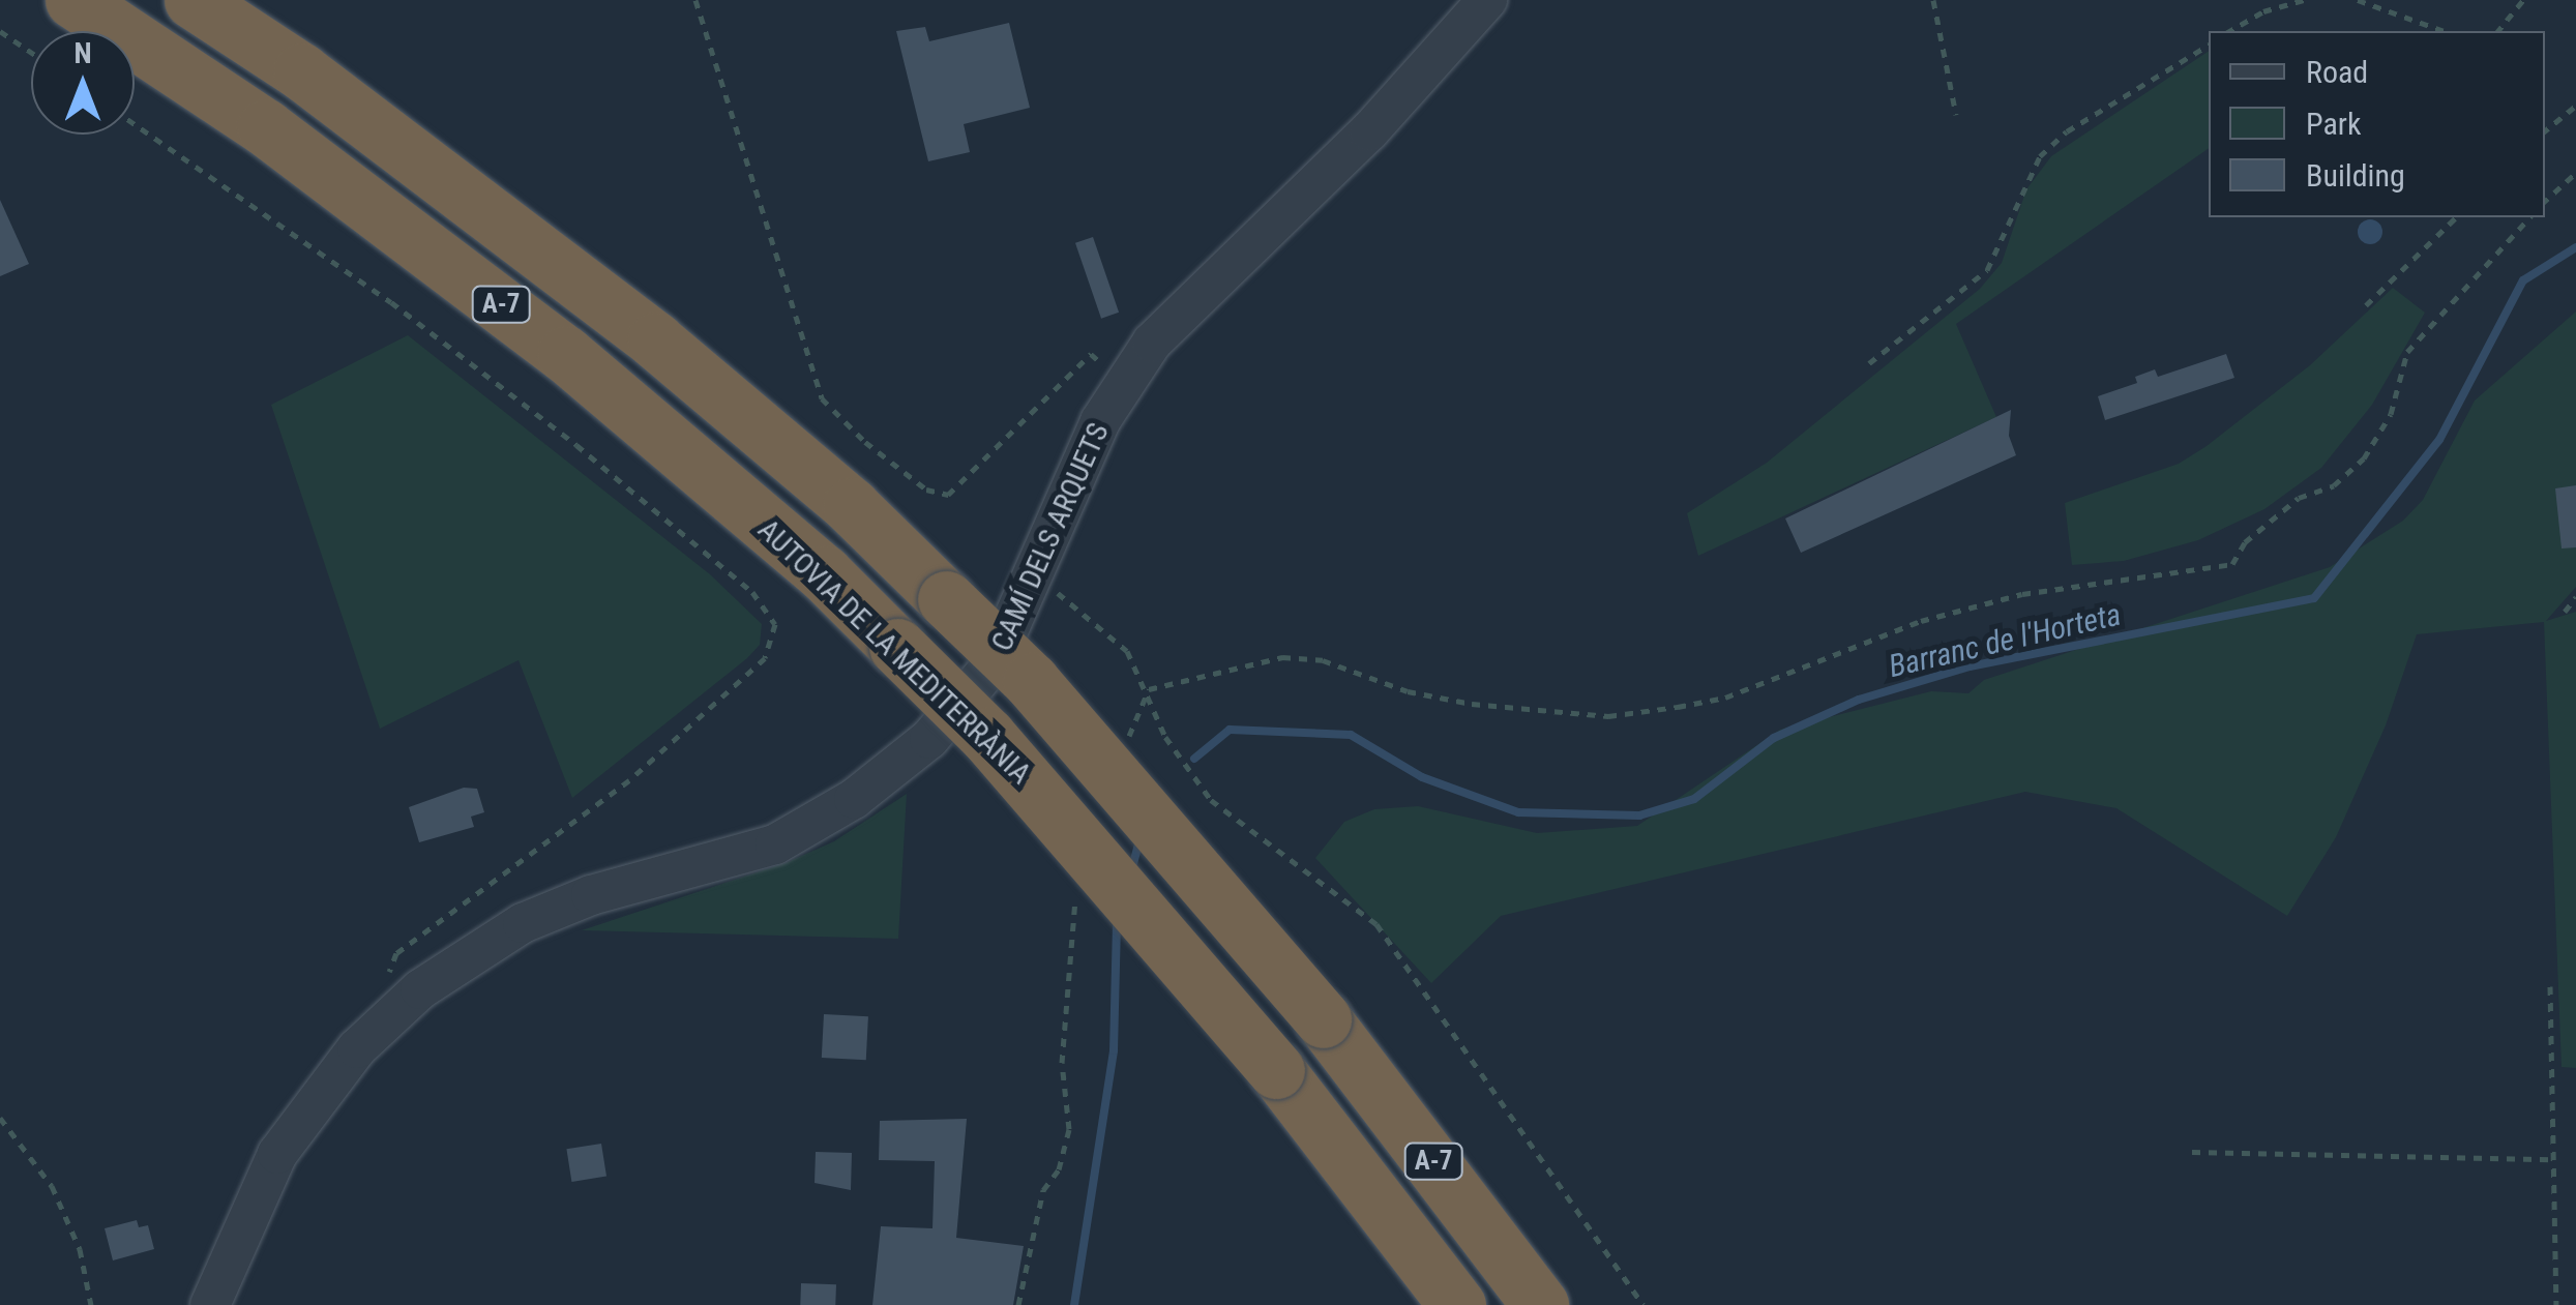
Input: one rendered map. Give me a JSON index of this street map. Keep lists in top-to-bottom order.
{
  "streets": {
    "highway": ["A-7", "AUTOVIA DE LA MEDITERRÀNIA"],
    "street": ["CAMÍ DELS ARQUETS"]
  },
  "water": ["Barranc de l'Horteta"],
  "legend": ["Road", "Park", "Building"],
  "north": "top"
}
